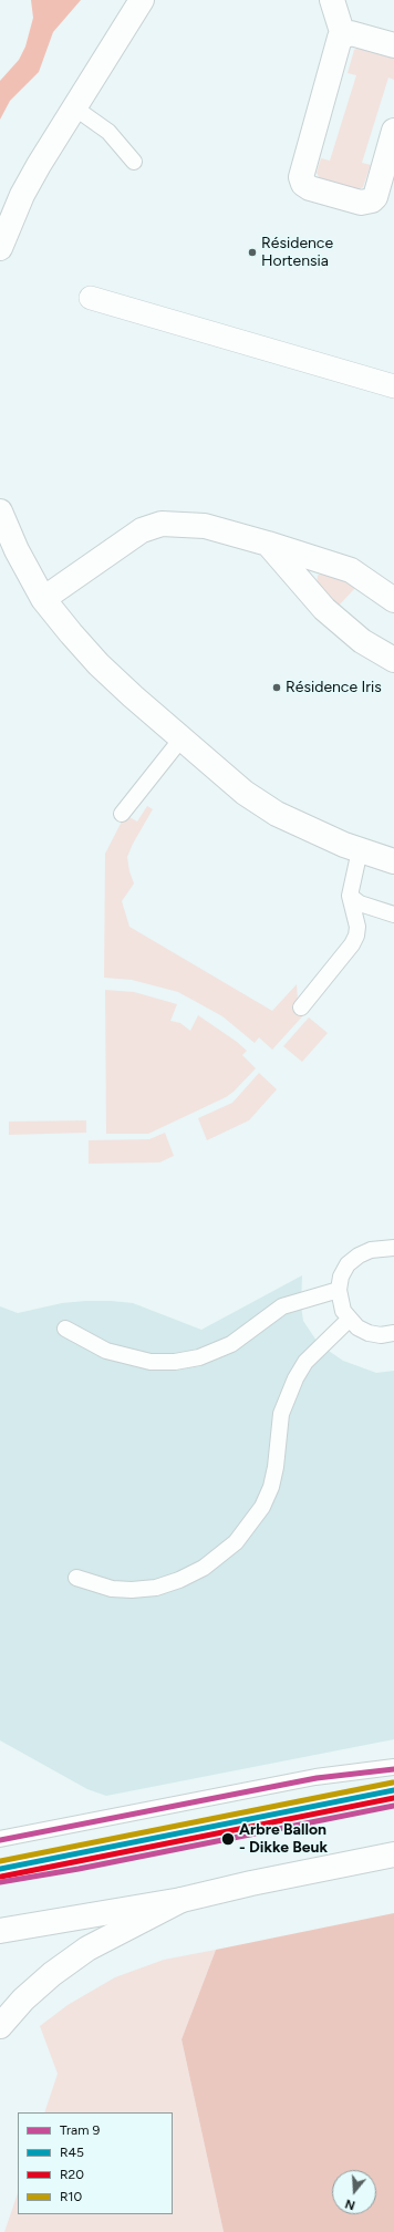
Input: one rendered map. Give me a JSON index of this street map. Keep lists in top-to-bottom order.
{
  "places": ["Résidence Hortensia", "Résidence Iris", "Arbre Ballon - Dikke Beuk"],
  "lines": [
    "tram line 9",
    "transit line R10",
    "transit line R45",
    "transit line R20"
  ],
  "legend": [
    "Tram 9",
    "R45",
    "R20",
    "R10"
  ],
  "north": "bottom"
}
